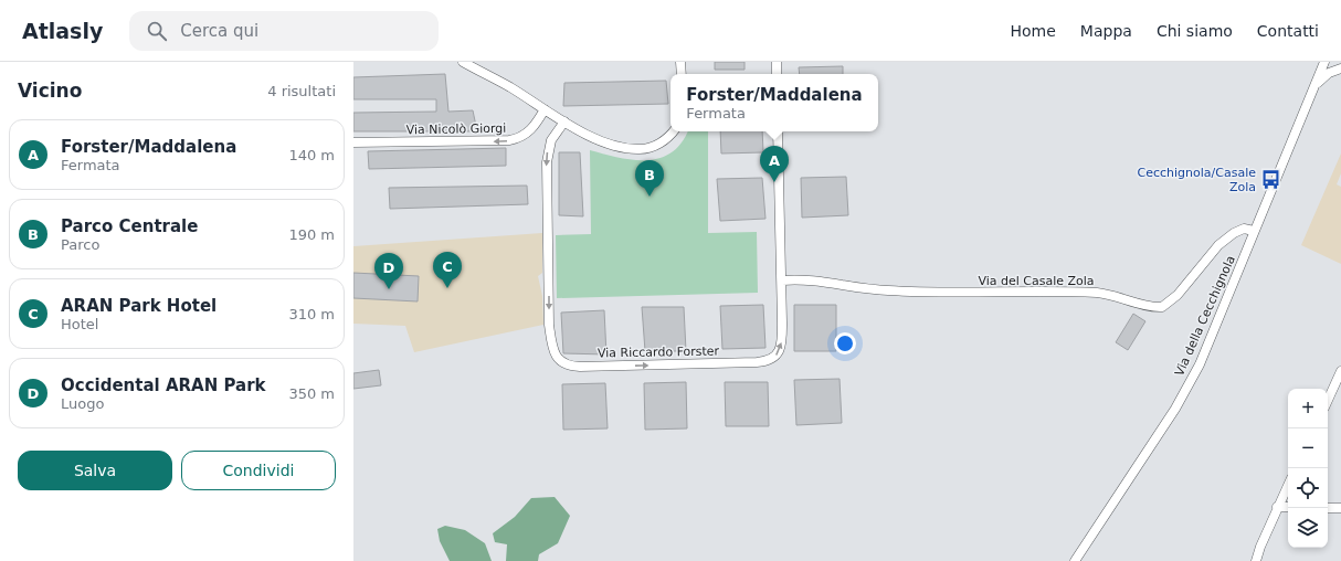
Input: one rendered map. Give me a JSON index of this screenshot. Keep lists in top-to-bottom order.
{
  "streets": {
    "street": [
      "Via Nicolò Giorgi",
      "Via del Casale Zola",
      "Via della Cecchignola",
      "Via Riccardo Forster"
    ]
  },
  "crossings": [
    ["Via del Casale Zola", "Via della Cecchignola"],
    ["Via del Casale Zola", "Via Riccardo Forster"]
  ],
  "one_way": ["Via Nicolò Giorgi"],
  "places": {
    "bus stop": ["Cecchignola/Casale Zola"]
  },
  "page": {
    "header": "Atlasly",
    "search": "Cerca qui",
    "nav": [
      "Home",
      "Mappa",
      "Chi siamo",
      "Contatti"
    ],
    "heading": ["Vicino", "4 risultati"],
    "popup": ["Forster/Maddalena", "Fermata"],
    "list": [
      {
        "mark": "A",
        "name": "Forster/Maddalena",
        "note": "Fermata",
        "value": "140 m"
      },
      {
        "mark": "B",
        "name": "Parco Centrale",
        "note": "Parco",
        "value": "190 m"
      },
      {
        "mark": "C",
        "name": "ARAN Park Hotel",
        "note": "Hotel",
        "value": "310 m"
      },
      {
        "mark": "D",
        "name": "Occidental ARAN Park",
        "note": "Luogo",
        "value": "350 m"
      }
    ],
    "pins": [
      "A",
      "B",
      "C",
      "D"
    ],
    "map_buttons": ["+", "−"],
    "buttons": ["Salva", "Condividi"]
  }
}
